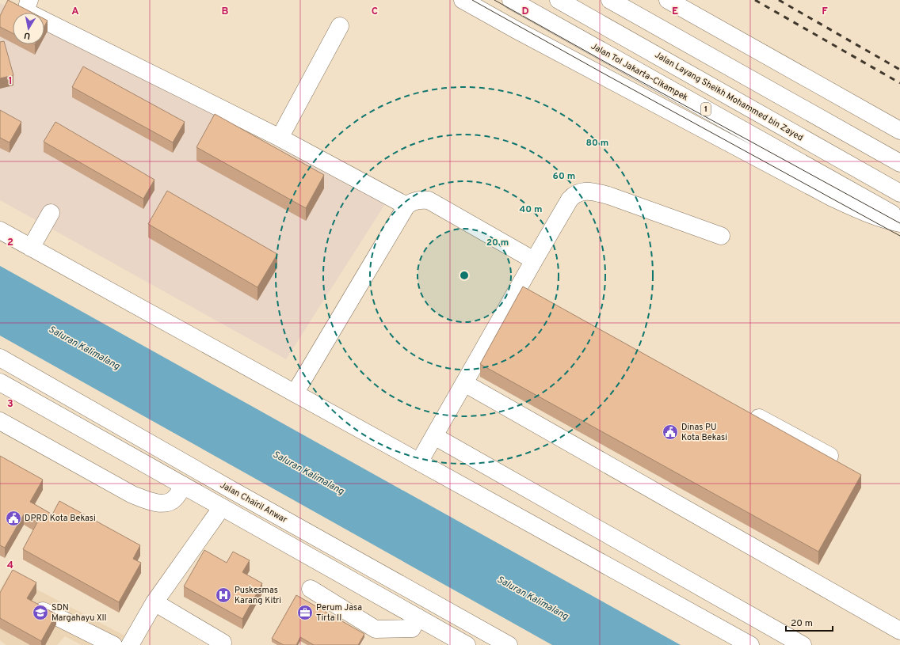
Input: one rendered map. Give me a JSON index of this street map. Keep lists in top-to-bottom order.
{
  "streets": {
    "main road": [
      "Jalan Tol Jakarta–Cikampek",
      "Jalan Layang Sheikh Mohammed bin Zayed",
      "1",
      "Jalan Chairil Anwar"
    ]
  },
  "water": ["Saluran Kalimalang"],
  "places": {
    "public building": ["Dinas PU Kota Bekasi", "DPRD Kota Bekasi"],
    "hospital": ["Puskesmas Karang Kitri"],
    "school or university": ["SDN Margahayu XII"],
    "office": ["Perum Jasa Tirta II"]
  },
  "scale_bar": "20 m",
  "north": "bottom",
  "grid": {
    "columns": [
      "A",
      "B",
      "C",
      "D",
      "E",
      "F"
    ],
    "rows": [
      "1",
      "2",
      "3",
      "4"
    ]
  },
  "rings": [
    "80 m",
    "60 m",
    "40 m",
    "20 m"
  ]
}
